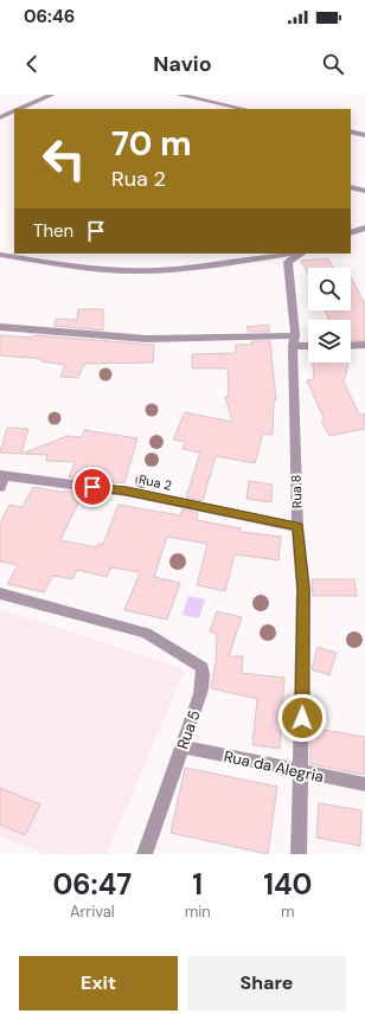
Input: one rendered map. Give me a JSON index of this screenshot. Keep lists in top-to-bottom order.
{
  "streets": {
    "street": [
      "Rua 2",
      "Rua 8",
      "Rua 5",
      "Rua da Alegria"
    ]
  },
  "crossings": [
    ["Rua 2", "Rua 8"],
    ["Rua 8", "Rua da Alegria"],
    ["Rua 5", "Rua da Alegria"]
  ],
  "page": {
    "status": "06:46",
    "header": "Navio",
    "turn": ["70 m", "Rua 2"],
    "then": "Then",
    "eta": [
      "06:47",
      "Arrival",
      "1",
      "min",
      "140",
      "m"
    ],
    "buttons": ["Exit", "Share"]
  }
}
